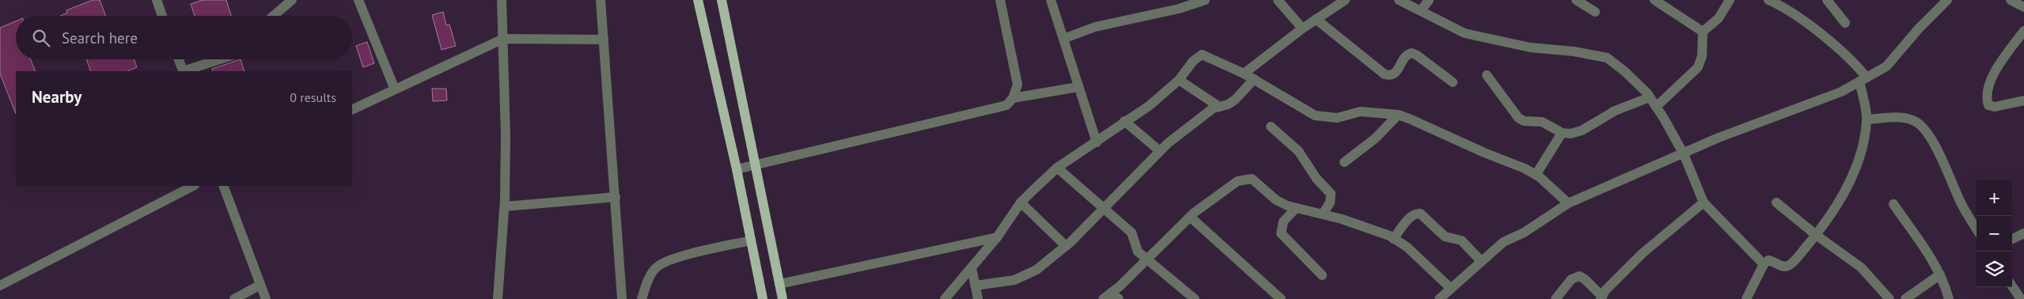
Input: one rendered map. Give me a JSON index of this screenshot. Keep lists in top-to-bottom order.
{
  "page": {
    "search": "Search here",
    "heading": ["Nearby", "0 results"],
    "map_buttons": ["+", "−"]
  }
}
